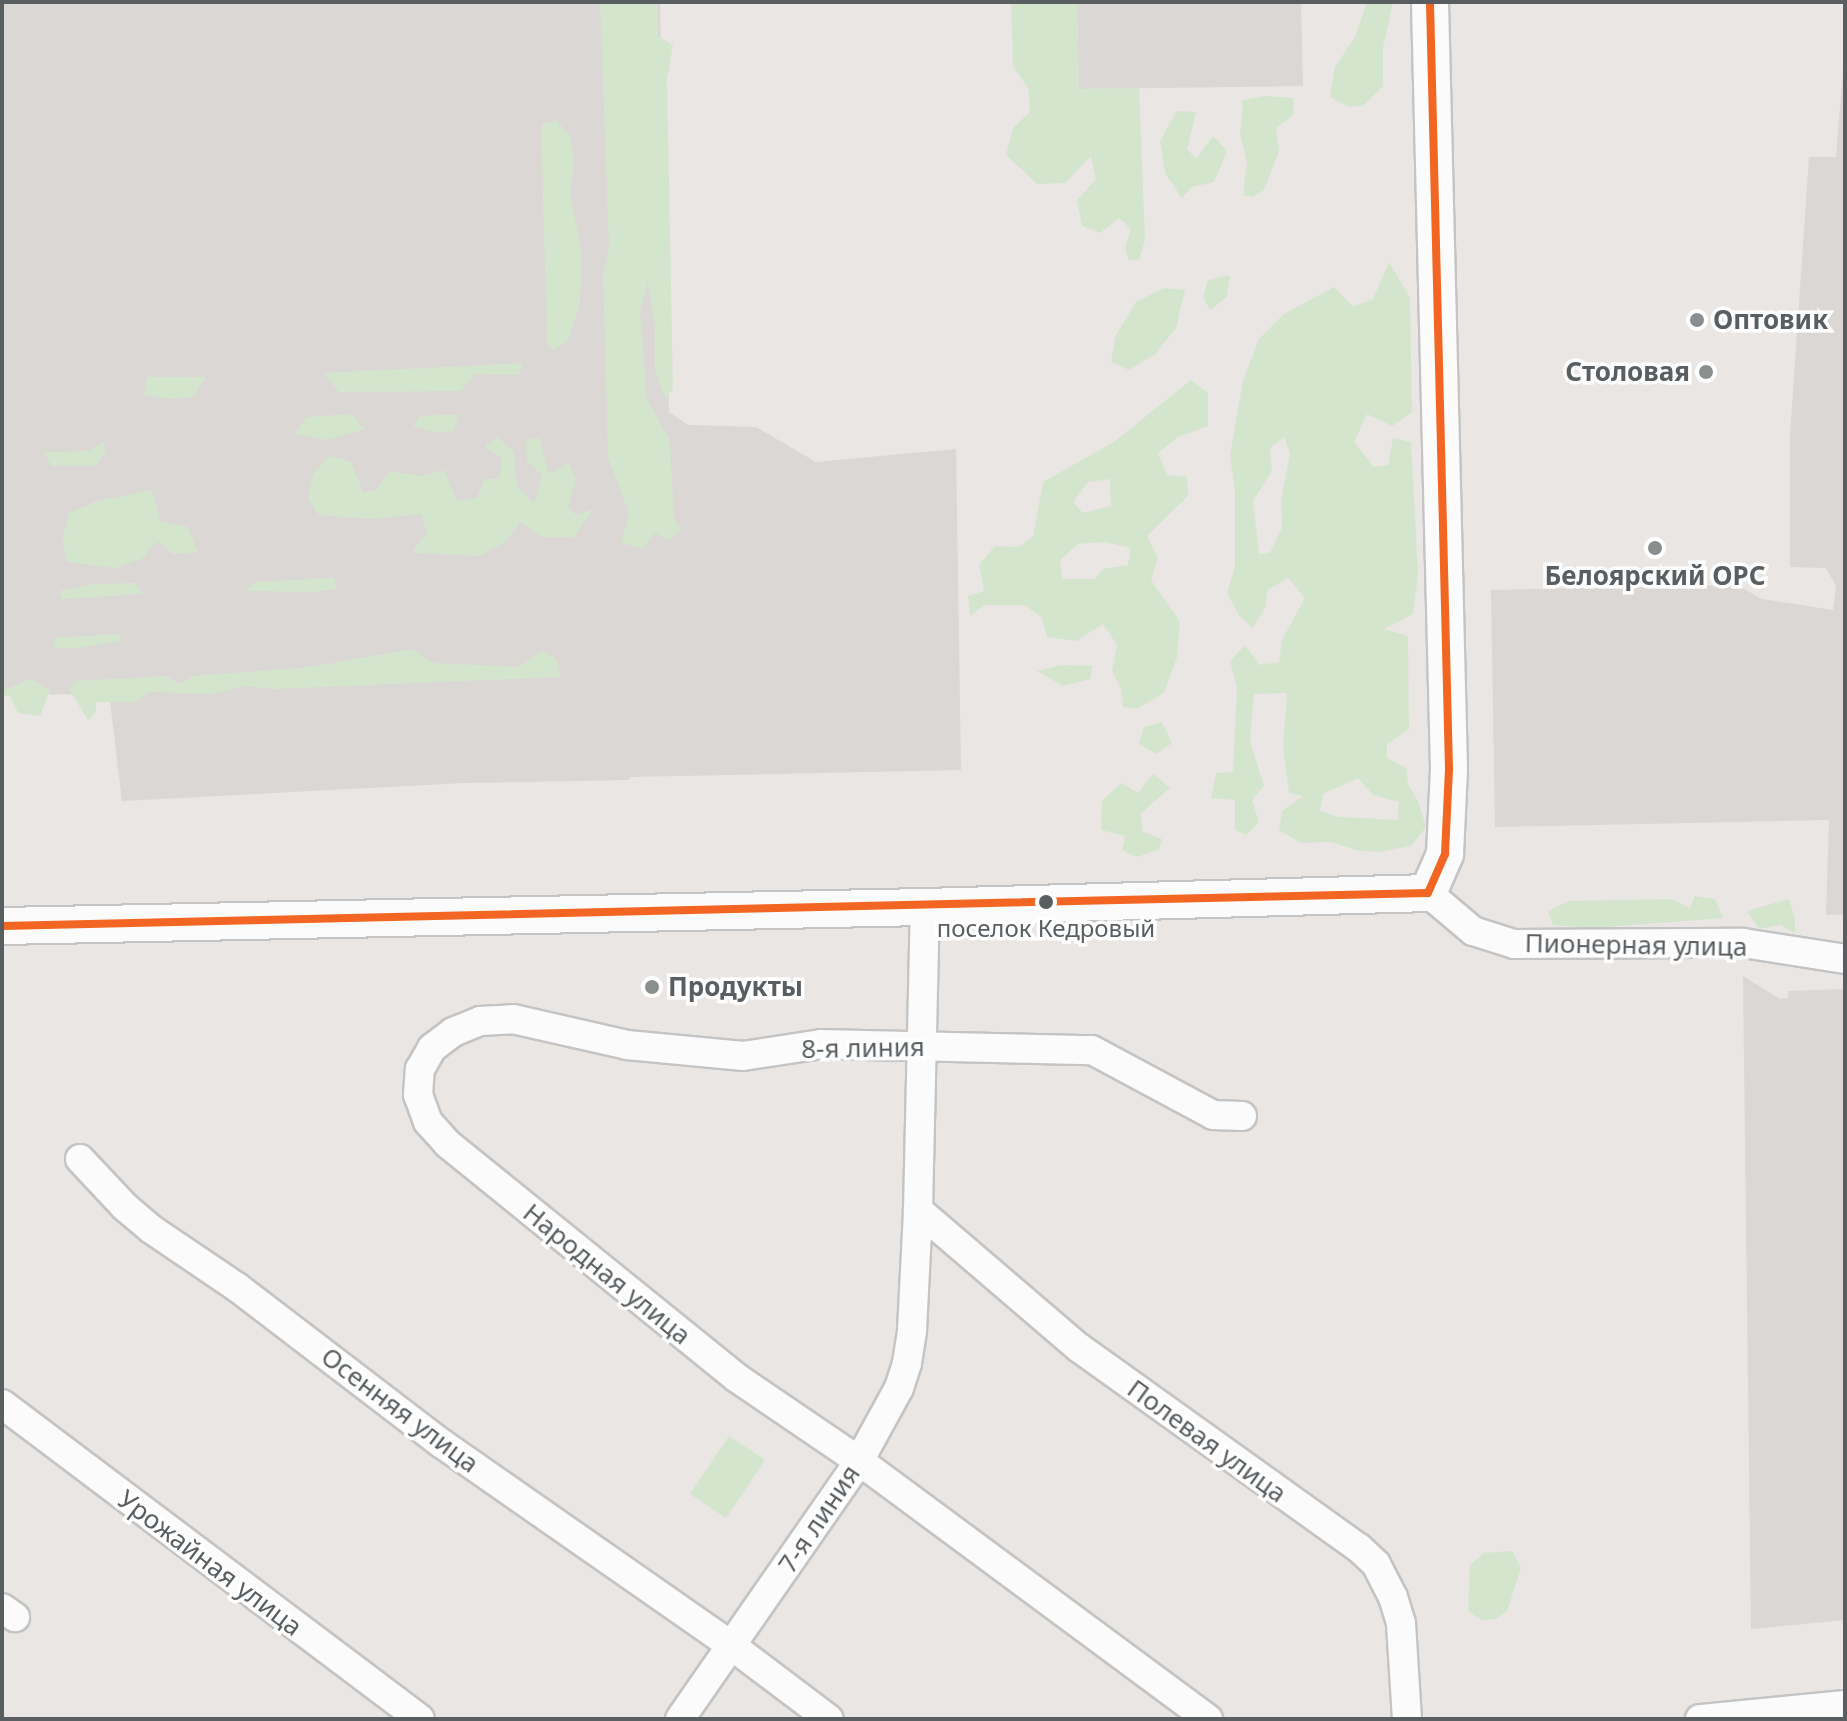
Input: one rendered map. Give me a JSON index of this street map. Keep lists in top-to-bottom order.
{
  "streets": {
    "street": [
      "Пионерная улица",
      "8-я линия",
      "Народная улица",
      "Осенняя улица",
      "Полевая улица",
      "7-я линия",
      "Урожайная улица"
    ]
  },
  "crossings": [
    ["8-я линия", "Народная улица"],
    ["Народная улица", "7-я линия"],
    ["Осенняя улица", "7-я линия"],
    ["Полевая улица", "7-я линия"]
  ],
  "places": [
    "Оптовик",
    "Столовая",
    "Белоярский ОРС",
    "поселок Кедровый",
    "Продукты"
  ]
}
